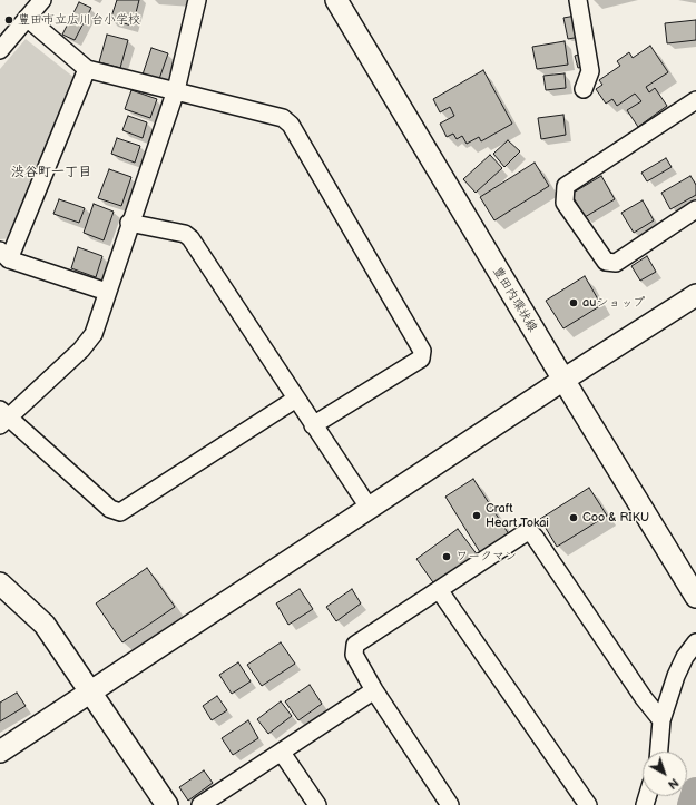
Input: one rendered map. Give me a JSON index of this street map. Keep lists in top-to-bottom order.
{
  "streets": {
    "street": ["豊田内環状線"]
  },
  "districts": ["渋谷町一丁目"],
  "places": [
    "豊田市立広川台小学校",
    "auショップ",
    "Craft Heart Tokai",
    "Coo & RIKU",
    "ワークマン"
  ],
  "north": "bottom right"
}
